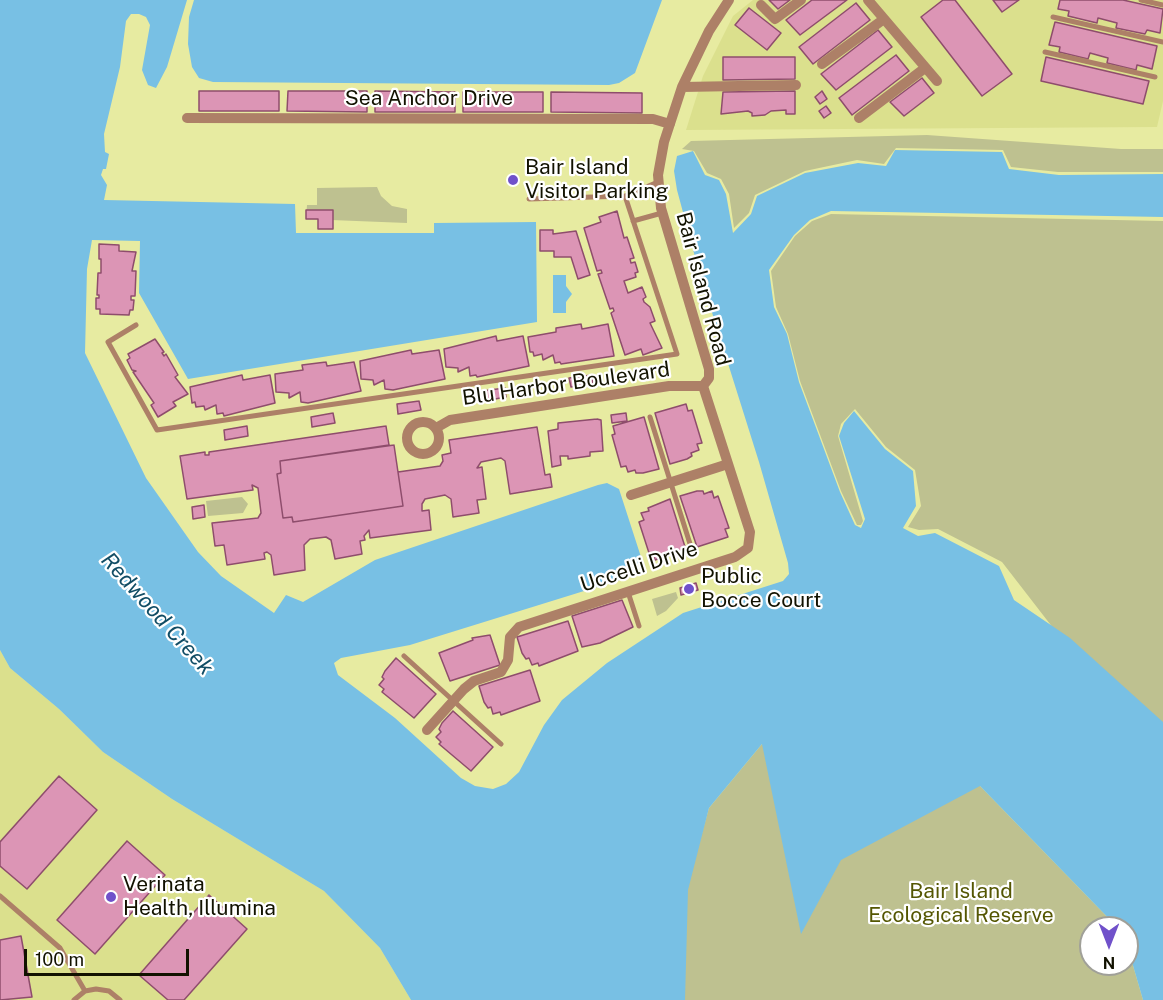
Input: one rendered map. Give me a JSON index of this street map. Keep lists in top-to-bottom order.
{
  "streets": {
    "street": [
      "Sea Anchor Drive",
      "Bair Island Road",
      "Blu Harbor Boulevard",
      "Uccelli Drive"
    ]
  },
  "crossings": [
    ["Sea Anchor Drive", "Bair Island Road"],
    ["Bair Island Road", "Blu Harbor Boulevard"],
    ["Bair Island Road", "Uccelli Drive"],
    ["Blu Harbor Boulevard", "Uccelli Drive"]
  ],
  "water": ["Redwood Creek"],
  "parks": ["Bair Island Ecological Reserve"],
  "places": ["Bair Island Visitor Parking", "Public Bocce Court", "Verinata Health, Illumina"],
  "scale_bar": "100 m",
  "north": "bottom"
}
